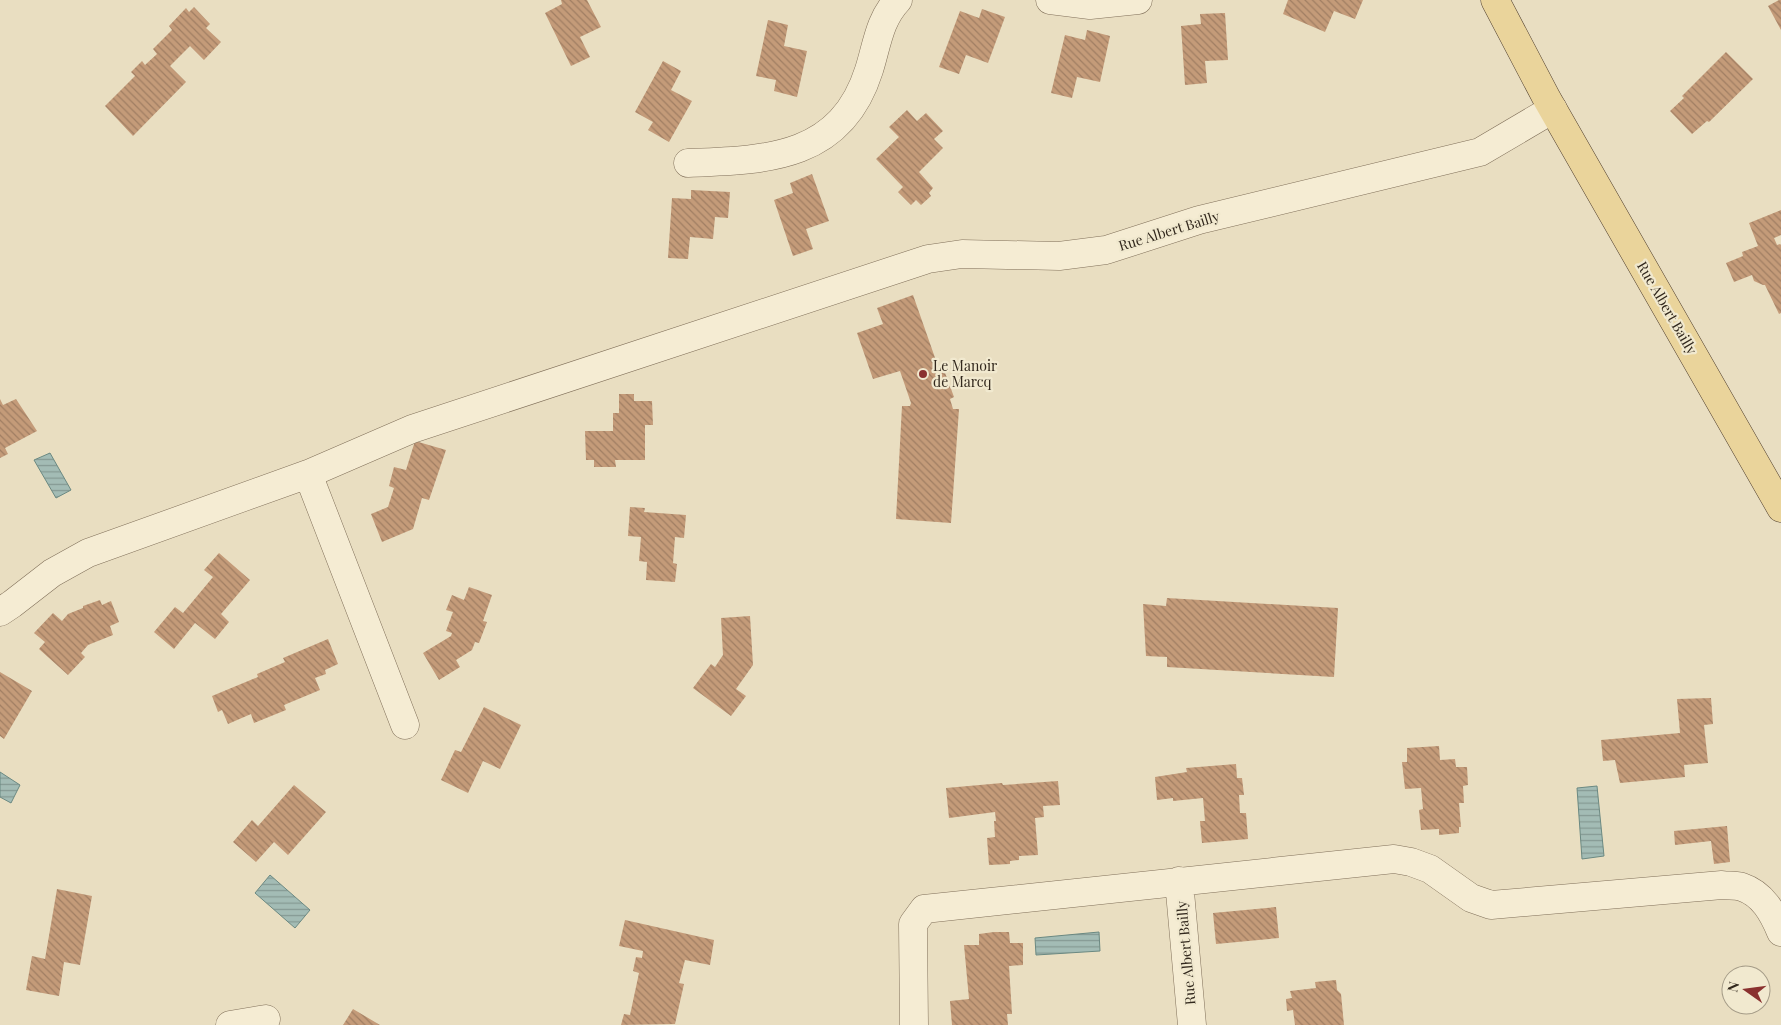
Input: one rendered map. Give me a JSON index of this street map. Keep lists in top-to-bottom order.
{
  "streets": {
    "main road": ["Rue Albert Bailly"]
  },
  "places": ["Le Manoir de Marcq"],
  "north": "left"
}
